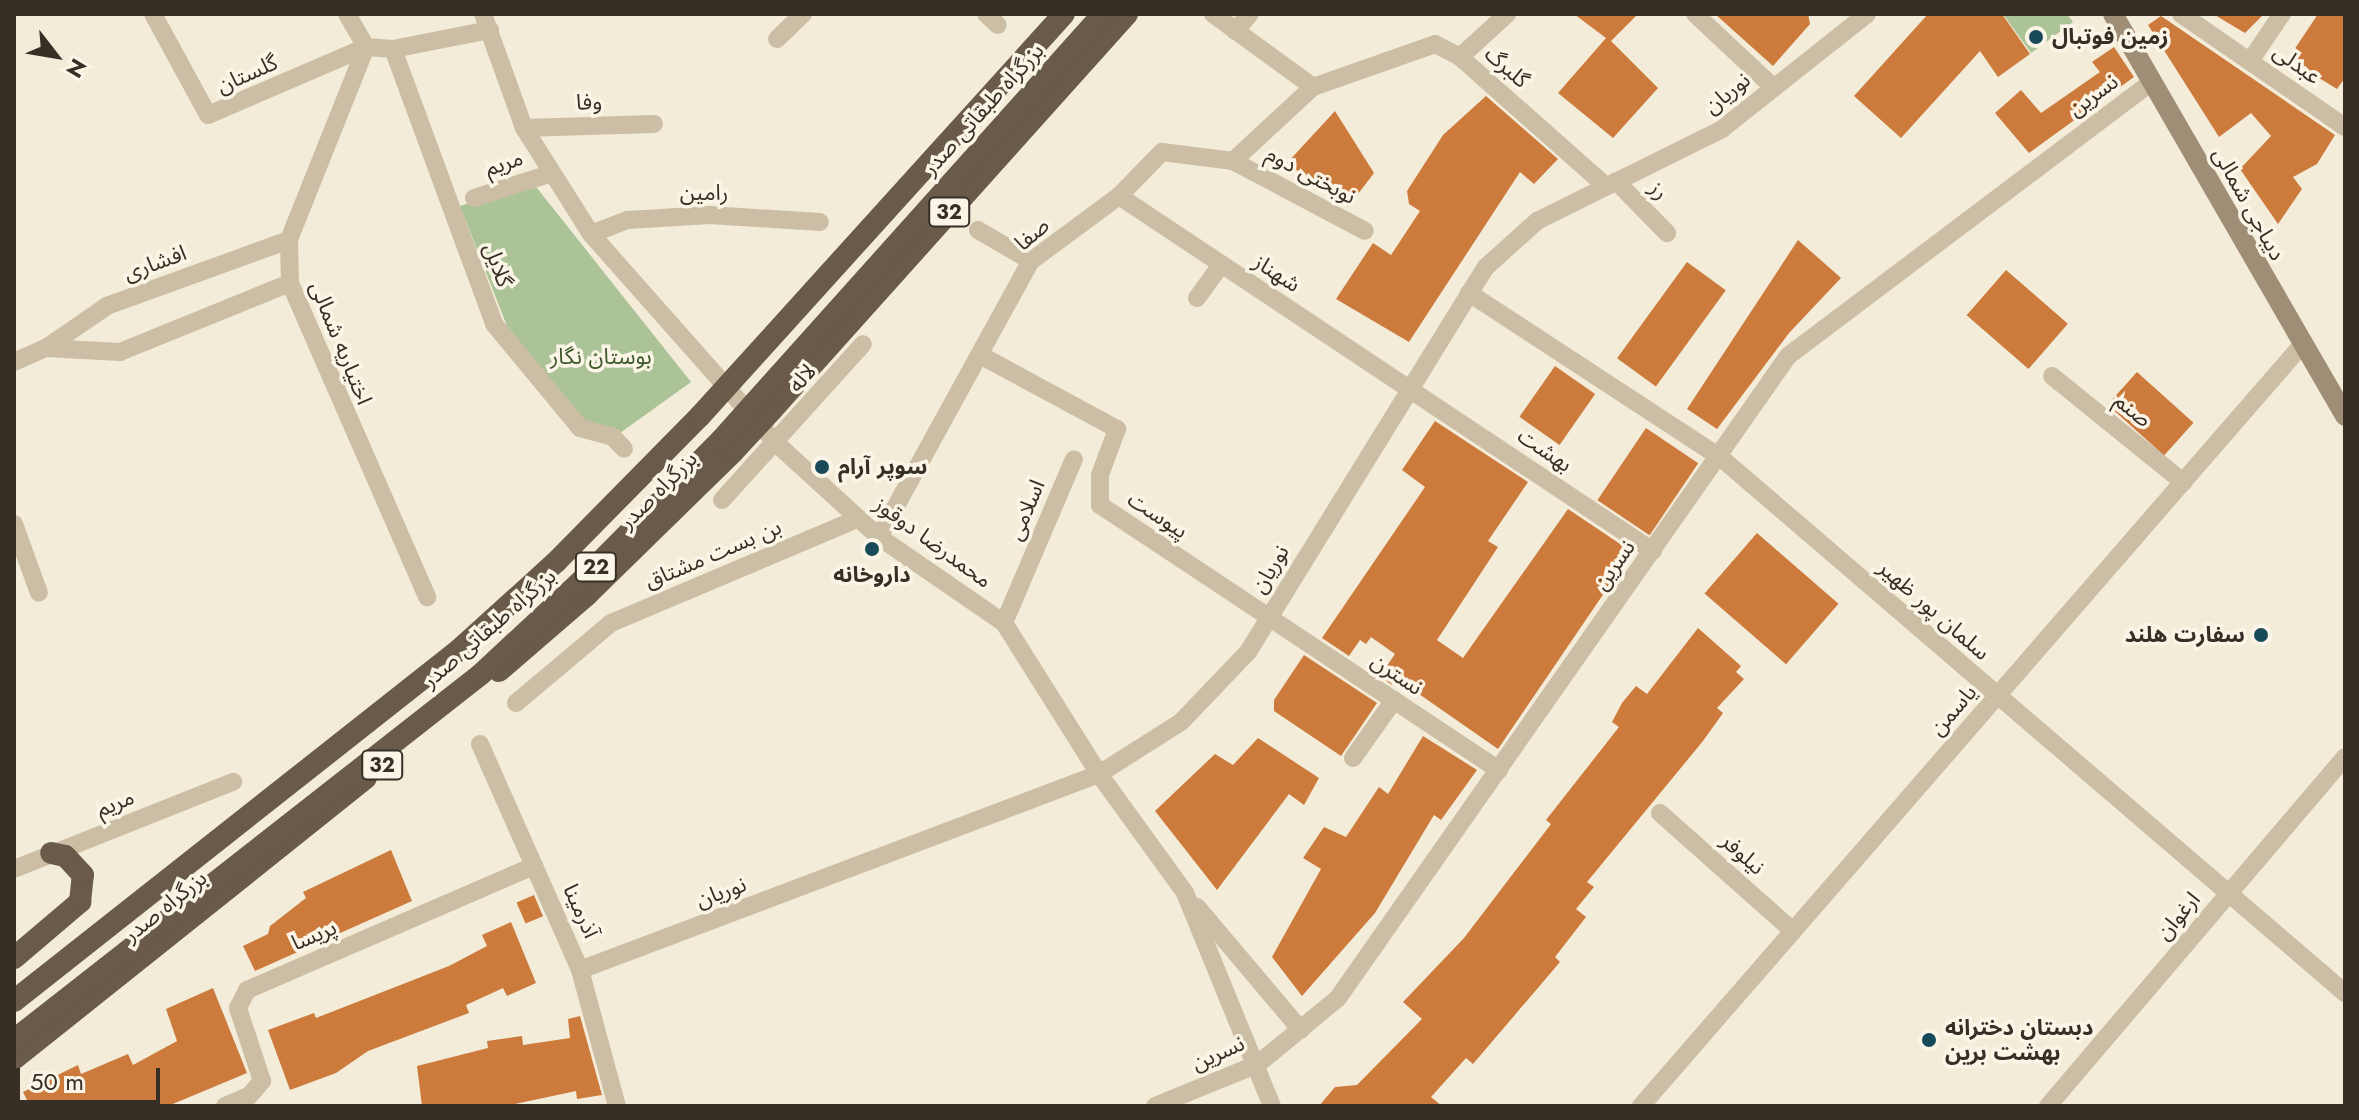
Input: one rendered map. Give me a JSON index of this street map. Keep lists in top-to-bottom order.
{
  "streets": {
    "highway": [
      "بزرگراه طبقاتی صدر",
      "32",
      "بزرگراه صدر",
      "22"
    ],
    "main road": ["دیباجی شمالی"],
    "street": [
      "عبدلی",
      "گلبرگ",
      "گلستان",
      "نوریان",
      "نسرین",
      "وفا",
      "مریم",
      "نوبختی دوم",
      "رز",
      "رامین",
      "صفا",
      "افشاری",
      "گلایل",
      "شهناز",
      "اختیاریه شمالی",
      "لاله",
      "صنم",
      "بهشت",
      "اسلامی",
      "پیوست",
      "محمدرضا دوقوز",
      "بن بست مشتاق",
      "سلمان پور ظهیر",
      "نسترن",
      "یاسمن",
      "نیلوفر",
      "آذرمینا",
      "ارغوان",
      "پریسا"
    ]
  },
  "crossings": [
    ["گلبرگ", "نوریان"],
    ["گلبرگ", "رز"],
    ["گلستان", "اختیاریه شمالی"],
    ["نوریان", "رز"],
    ["نوریان", "شهناز"],
    ["نوریان", "بهشت"],
    ["نوریان", "پیوست"],
    ["نوریان", "محمدرضا دوقوز"],
    ["نوریان", "سلمان پور ظهیر"],
    ["نوریان", "نسترن"],
    ["نوریان", "آذرمینا"],
    ["نسرین", "دیباجی شمالی"],
    ["نسرین", "بهشت"],
    ["نسرین", "محمدرضا دوقوز"],
    ["نسرین", "سلمان پور ظهیر"],
    ["نسرین", "نسترن"],
    ["وفا", "محمدرضا دوقوز"],
    ["بزرگراه طبقاتی صدر", "بزرگراه صدر"],
    ["مریم", "محمدرضا دوقوز"],
    ["نوبختی دوم", "صفا"],
    ["رامین", "محمدرضا دوقوز"],
    ["دیباجی شمالی", "یاسمن"],
    ["صفا", "شهناز"],
    ["صفا", "پیوست"],
    ["صفا", "محمدرضا دوقوز"],
    ["افشاری", "اختیاریه شمالی"],
    ["شهناز", "بهشت"],
    ["لاله", "محمدرضا دوقوز"],
    ["صنم", "یاسمن"],
    ["اسلامی", "محمدرضا دوقوز"],
    ["پیوست", "نسترن"],
    ["محمدرضا دوقوز", "بن بست مشتاق"],
    ["سلمان پور ظهیر", "یاسمن"],
    ["سلمان پور ظهیر", "ارغوان"],
    ["یاسمن", "نیلوفر"],
    ["آذرمینا", "پریسا"]
  ],
  "parks": ["بوستان نگار"],
  "places": [
    "زمین فوتبال",
    "سوپر آرام",
    "داروخانه",
    "سفارت هلند",
    "دبستان دخترانه بهشت برین"
  ],
  "scale_bar": "50 m",
  "north": "bottom right"
}
